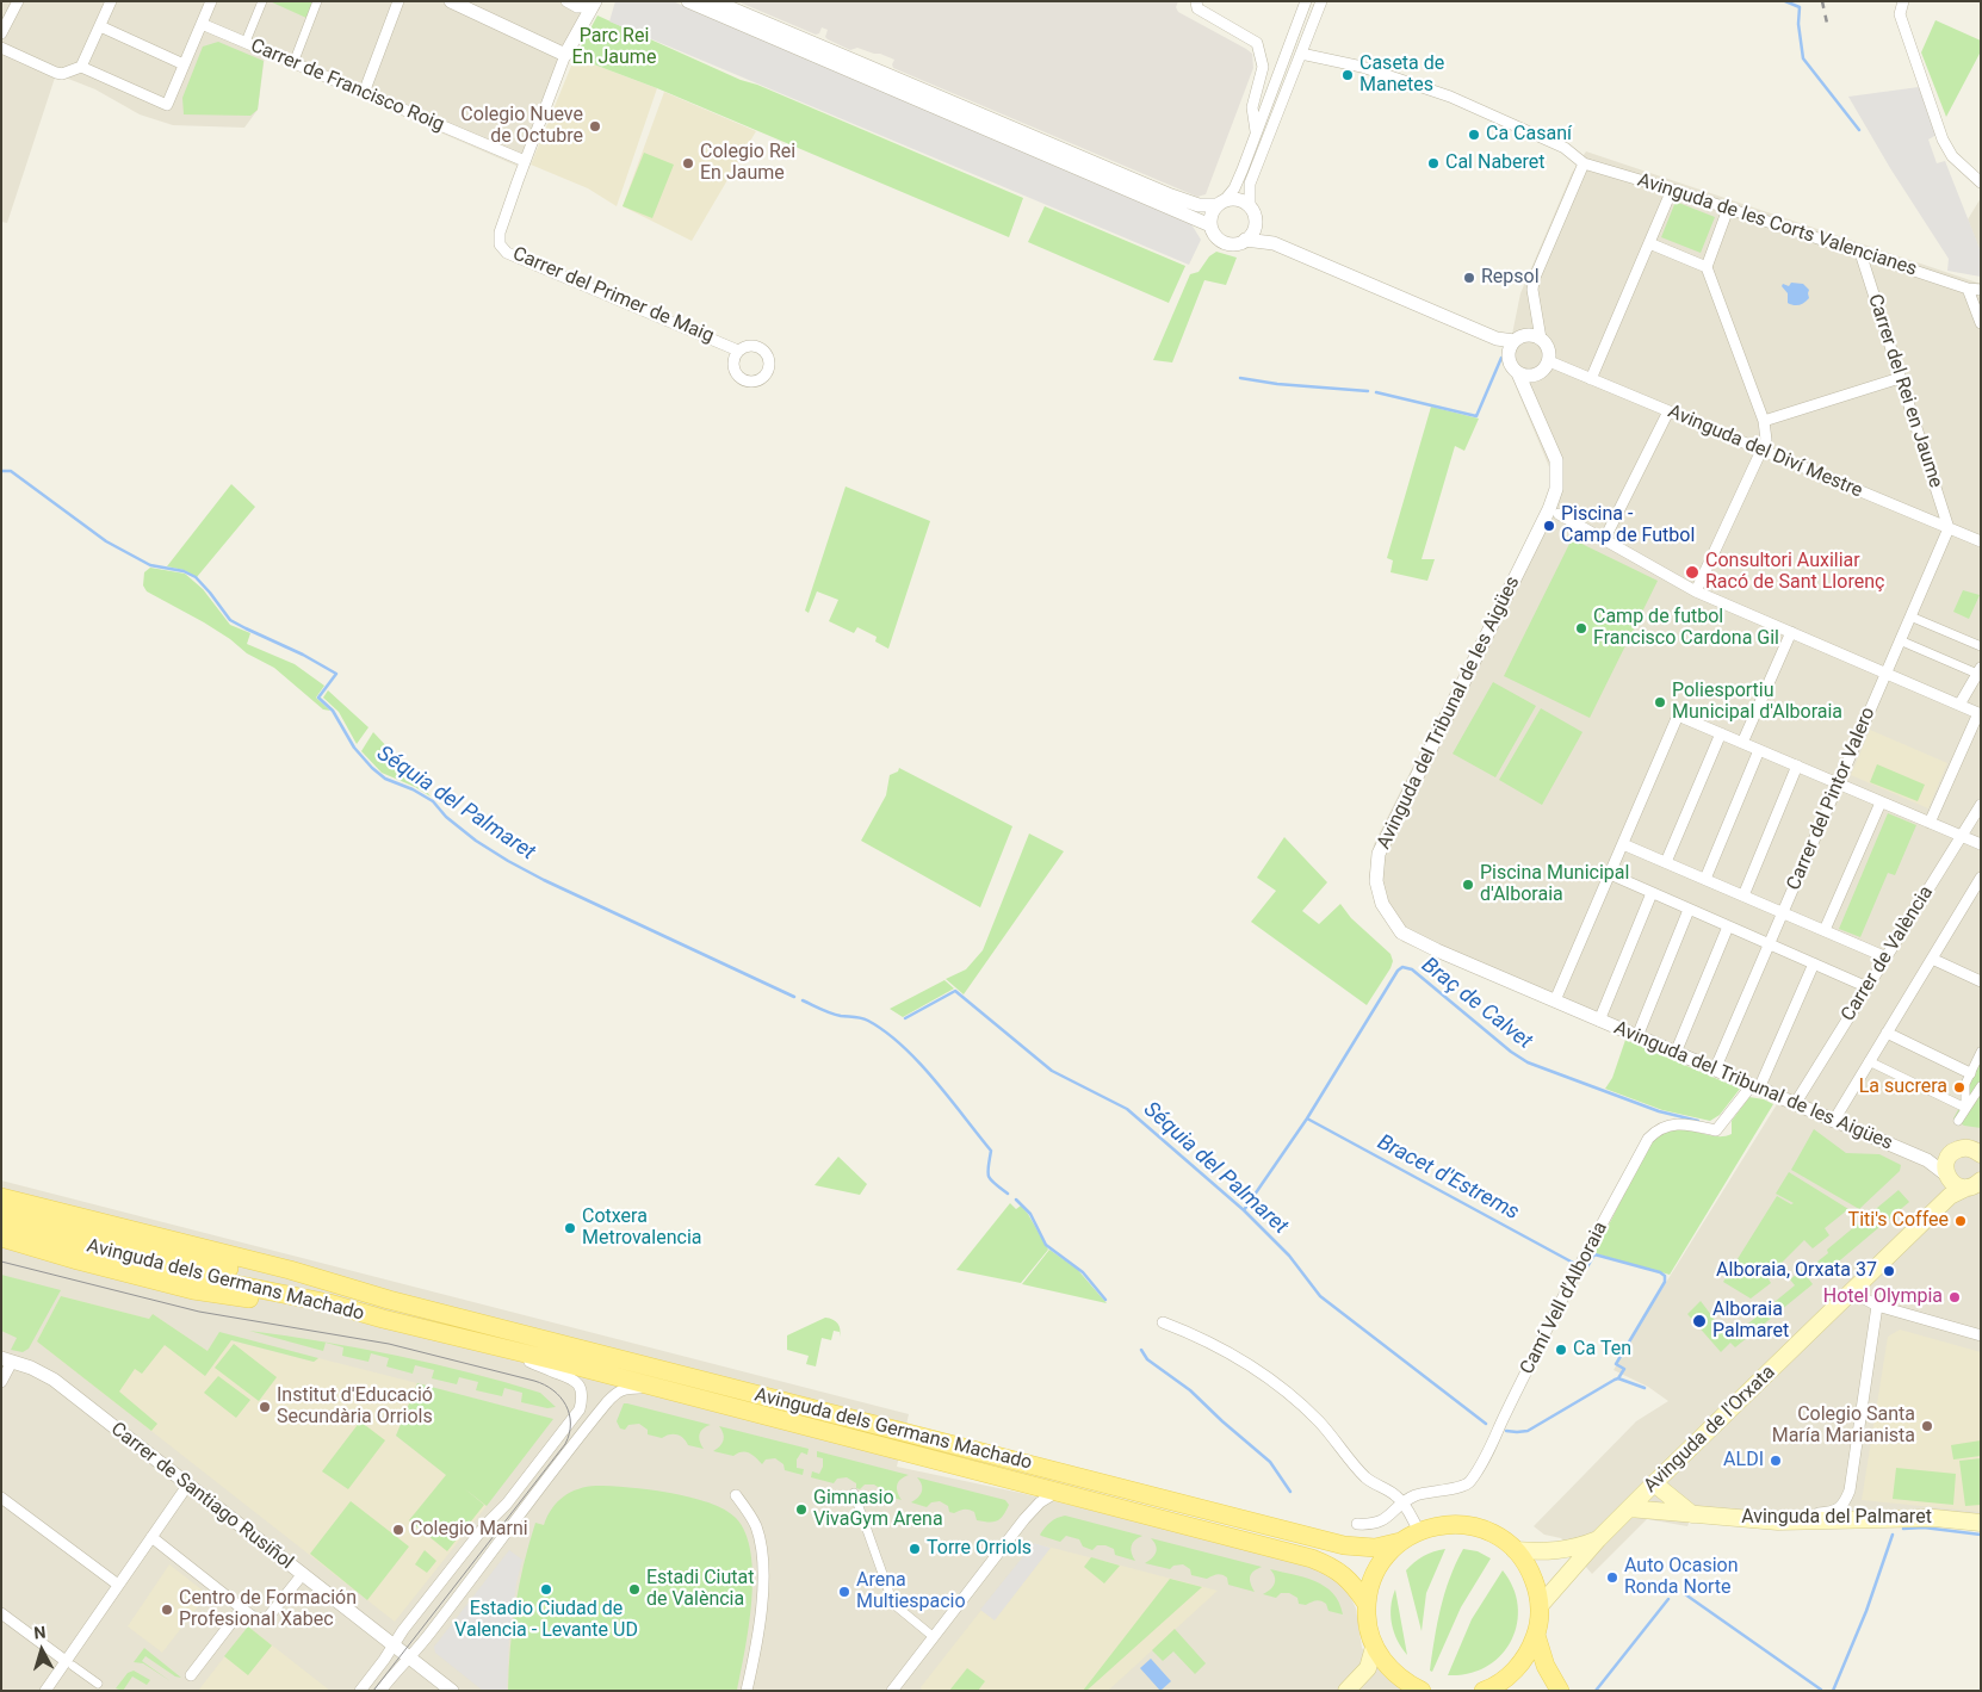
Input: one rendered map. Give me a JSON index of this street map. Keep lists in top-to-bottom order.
{
  "streets": {
    "main road": ["Avinguda dels Germans Machado", "Avinguda de l'Orxata", "Avinguda del Palmaret"],
    "street": [
      "Carrer de Francisco Roig",
      "Avinguda de les Corts Valencianes",
      "Carrer del Primer de Maig",
      "Carrer del Rei en Jaume",
      "Avinguda del Diví Mestre",
      "Avinguda del Tribunal de les Aigües",
      "Carrer del Pintor Valero",
      "Carrer de València",
      "Camí Vell d'Alboraia",
      "Carrer de Santiago Rusiñol"
    ]
  },
  "crossings": [
    ["Carrer de Francisco Roig", "Carrer del Primer de Maig"],
    ["Avinguda de les Corts Valencianes", "Carrer del Rei en Jaume"],
    ["Carrer del Rei en Jaume", "Avinguda del Diví Mestre"],
    ["Carrer del Rei en Jaume", "Carrer del Pintor Valero"],
    ["Avinguda del Diví Mestre", "Avinguda del Tribunal de les Aigües"],
    ["Avinguda del Diví Mestre", "Carrer del Pintor Valero"],
    ["Avinguda del Tribunal de les Aigües", "Carrer del Pintor Valero"],
    ["Avinguda del Tribunal de les Aigües", "Carrer de València"],
    ["Avinguda del Tribunal de les Aigües", "Camí Vell d'Alboraia"],
    ["Avinguda del Tribunal de les Aigües", "Avinguda de l'Orxata"],
    ["Avinguda de l'Orxata", "Avinguda del Palmaret"]
  ],
  "water": ["Séquia del Palmaret", "Braç de Calvet", "Bracet d'Estrems"],
  "parks": ["Parc Rei En Jaume"],
  "places": [
    "Caseta de Manetes",
    "Colegio Nueve de Octubre",
    "Ca Casaní",
    "Colegio Rei En Jaume",
    "Cal Naberet",
    "Repsol",
    "Piscina - Camp de Futbol",
    "Consultori Auxiliar Racó de Sant Llorenç",
    "Camp de futbol Francisco Cardona Gil",
    "Poliesportiu Municipal d'Alboraia",
    "Piscina Municipal d'Alboraia",
    "La sucrera",
    "Titi's Coffee",
    "Cotxera Metrovalencia",
    "Alboraia, Orxata 37",
    "Hotel Olympia",
    "Alboraia Palmaret",
    "Ca Ten",
    "Institut d'Educació Secundària Orriols",
    "Colegio Santa María Marianista",
    "ALDI",
    "Gimnasio VivaGym Arena",
    "Colegio Marni",
    "Torre Orriols",
    "Auto Ocasion Ronda Norte",
    "Estadio Ciudad de Valencia - Levante UD",
    "Estadi Ciutat de València",
    "Arena Multiespacio",
    "Centro de Formación Profesional Xabec"
  ],
  "north": "top"
}
